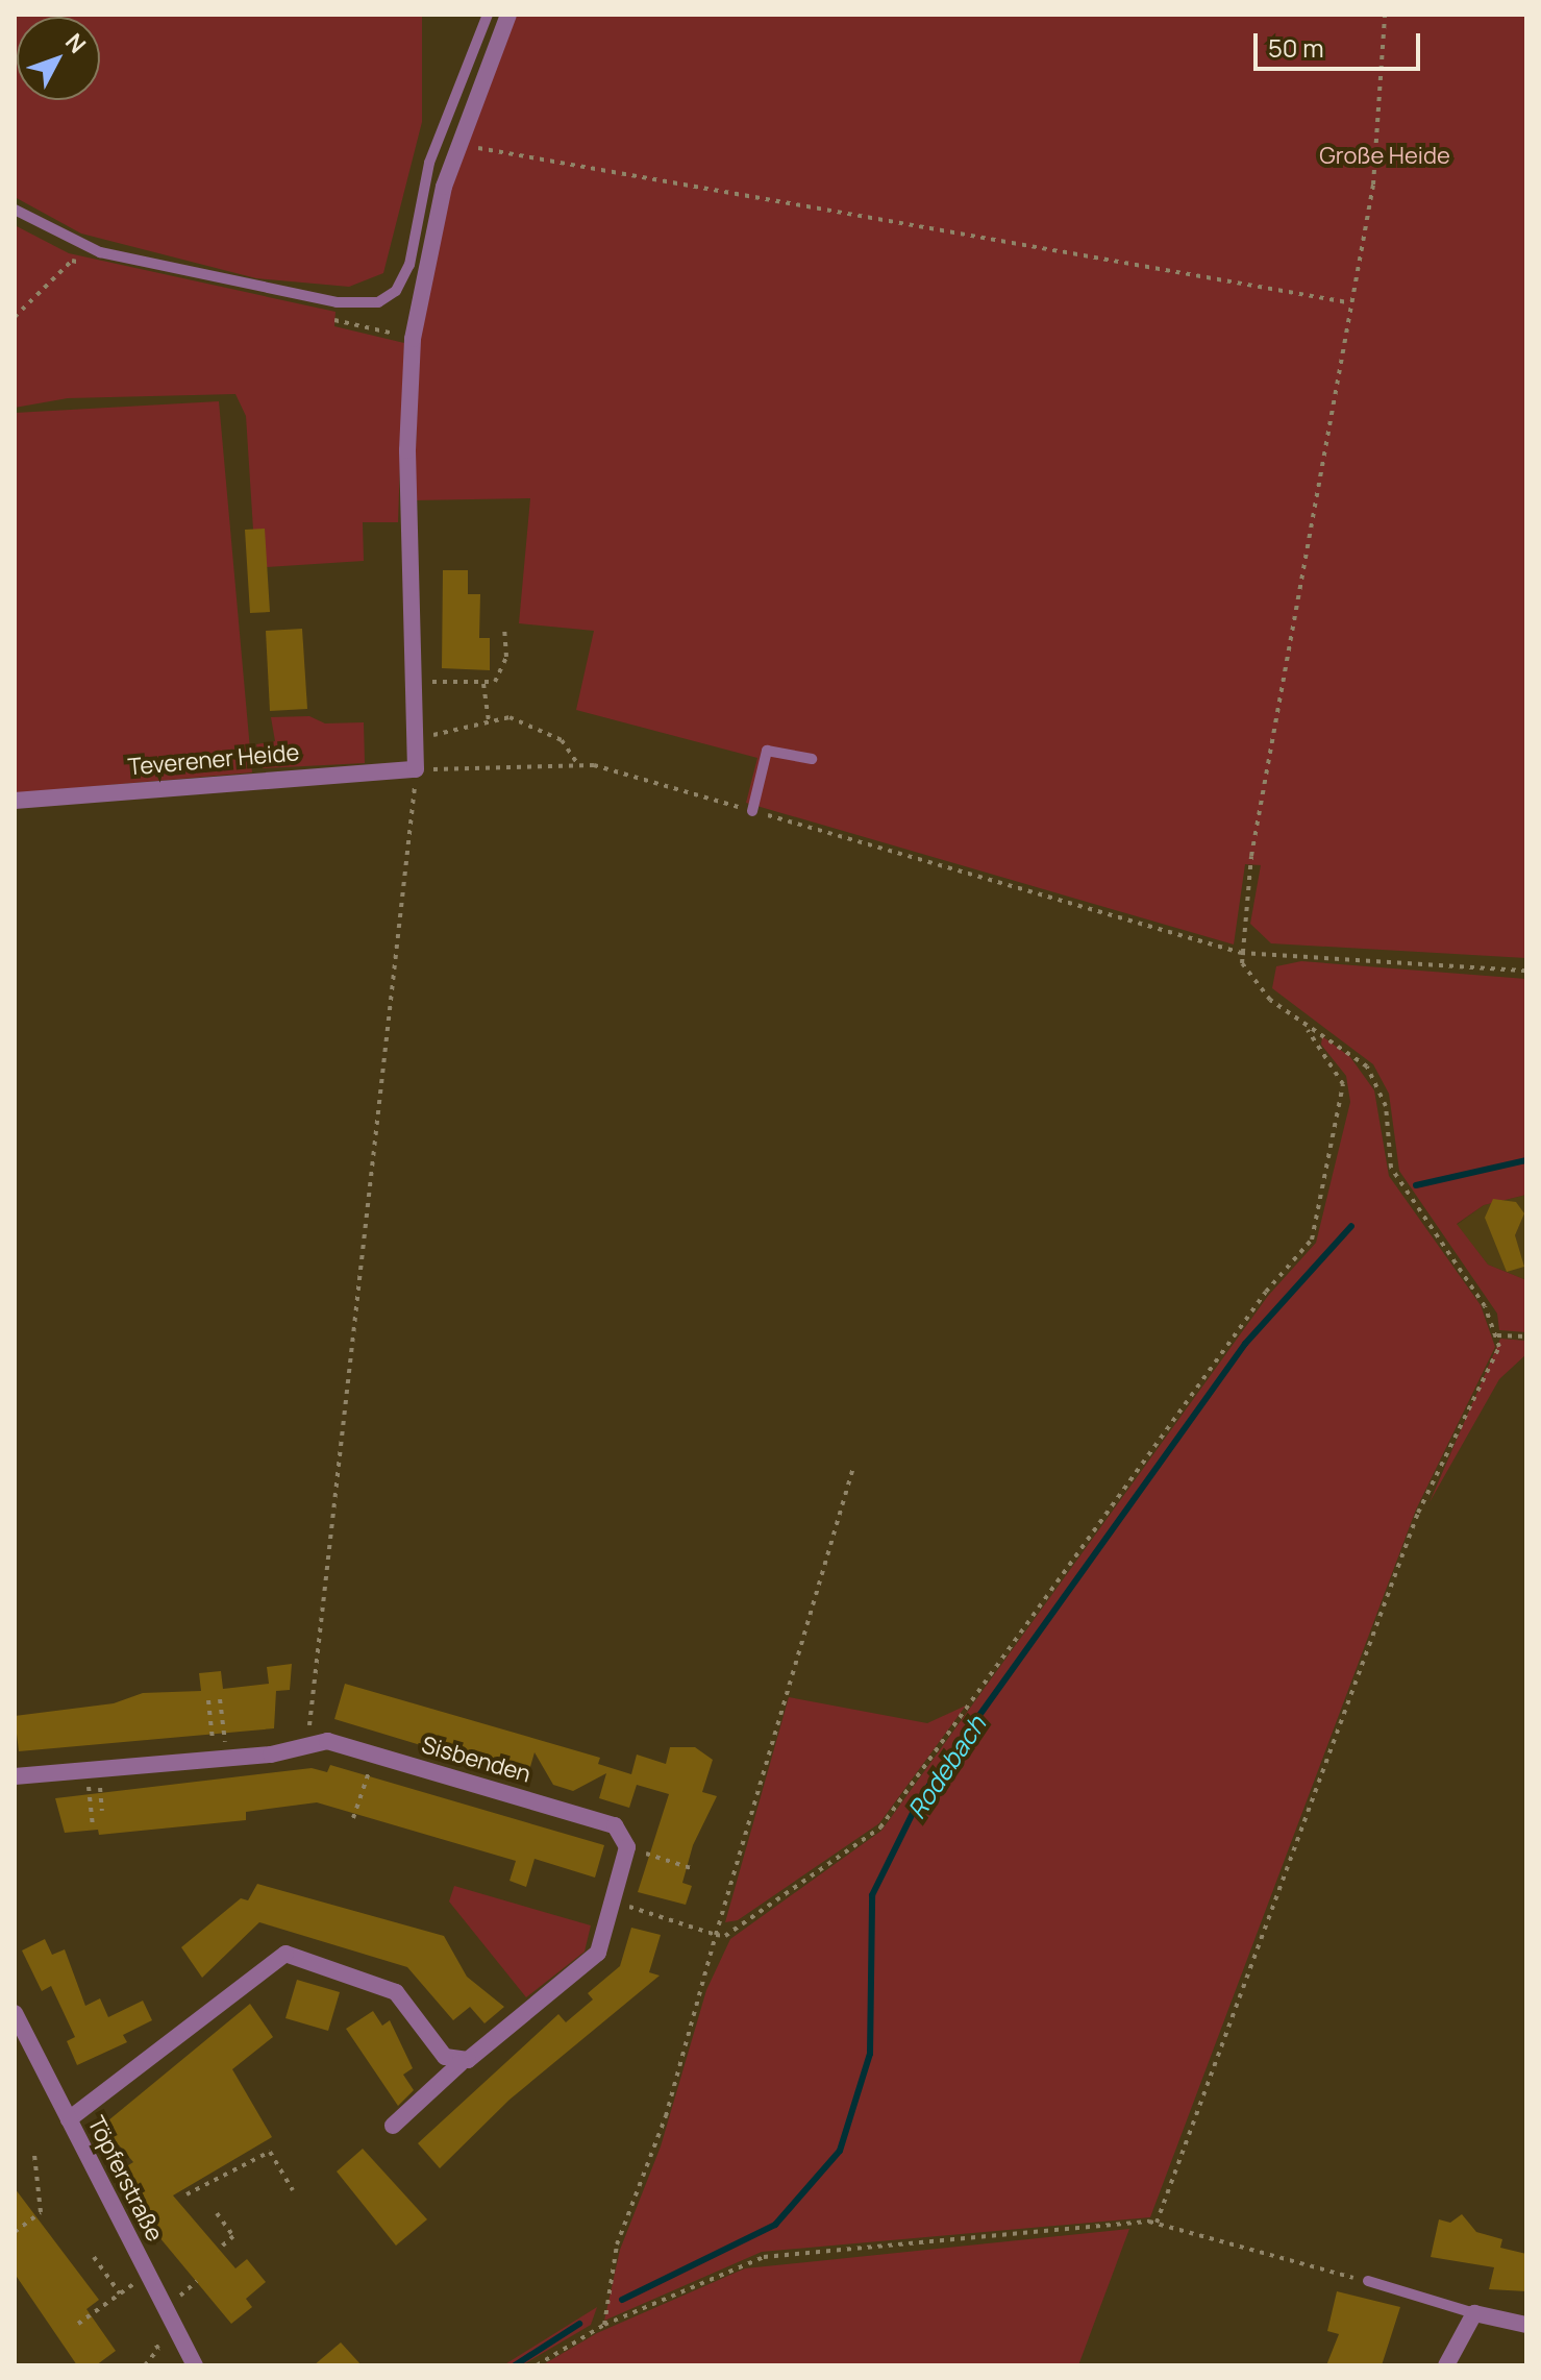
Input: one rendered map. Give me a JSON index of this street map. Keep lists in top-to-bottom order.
{
  "streets": {
    "street": ["Teverener Heide", "Sisbenden", "Töpferstraße"]
  },
  "water": ["Rodebach"],
  "parks": ["Große Heide"],
  "scale_bar": "50 m",
  "north": "top right"
}
